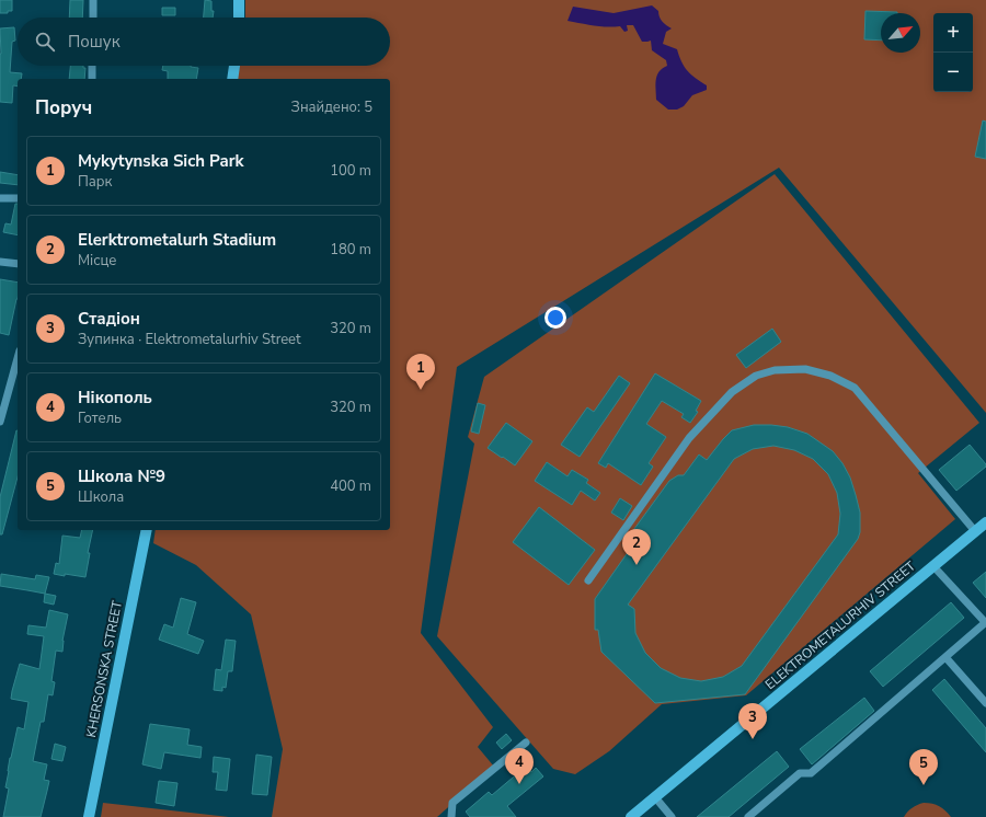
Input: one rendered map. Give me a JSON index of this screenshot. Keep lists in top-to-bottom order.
{
  "streets": {
    "main road": ["ELEKTROMETALURHIV STREET", "KHERSONSKA STREET"]
  },
  "north": "top right",
  "page": {
    "map_buttons": ["+", "−"],
    "search": "Пошук",
    "heading": ["Поруч", "Знайдено: 5"],
    "list": [
      {
        "mark": "1",
        "name": "Mykytynska Sich Park",
        "note": "Парк",
        "value": "100 m"
      },
      {
        "mark": "2",
        "name": "Elerktrometalurh Stadium",
        "note": "Місце",
        "value": "180 m"
      },
      {
        "mark": "3",
        "name": "Стадіон",
        "note": "Зупинка · Elektrometalurhiv Street",
        "value": "320 m"
      },
      {
        "mark": "4",
        "name": "Нікополь",
        "note": "Готель",
        "value": "320 m"
      },
      {
        "mark": "5",
        "name": "Школа №9",
        "note": "Школа",
        "value": "400 m"
      }
    ],
    "pins": [
      "1",
      "2",
      "3",
      "4",
      "5"
    ]
  }
}
